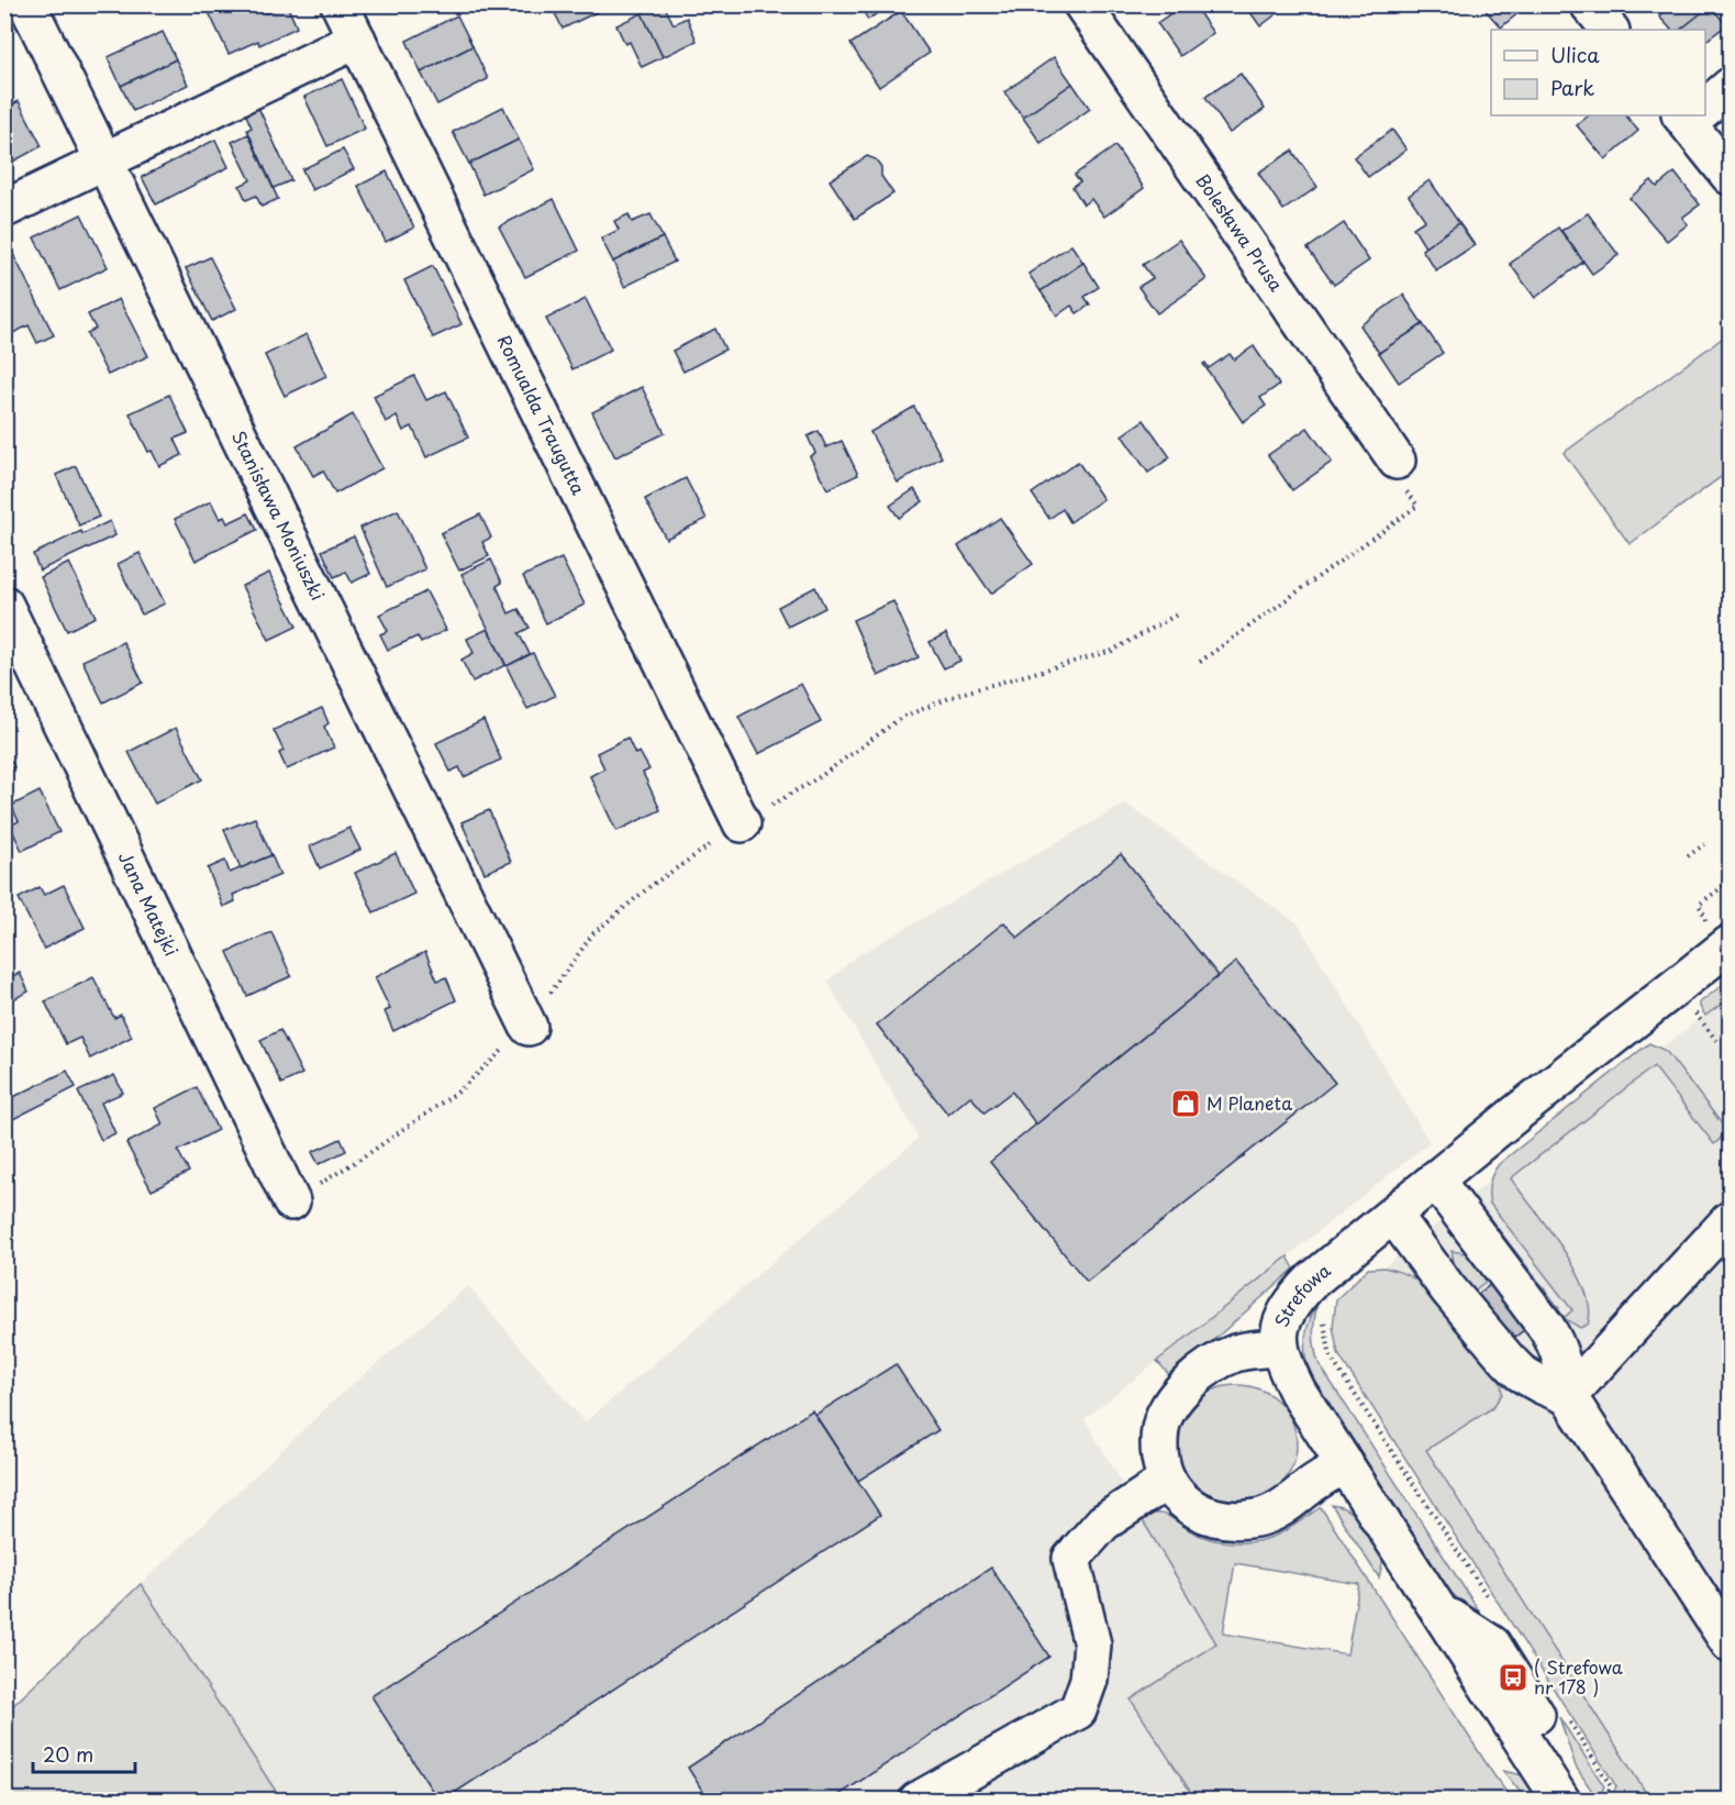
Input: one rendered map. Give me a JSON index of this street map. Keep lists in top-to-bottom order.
{
  "streets": {
    "street": [
      "Bolesława Prusa",
      "Romualda Traugutta",
      "Stanisława Moniuszki",
      "Jana Matejki",
      "Strefowa"
    ]
  },
  "places": {
    "shop": ["M Planeta"],
    "bus stop": ["( Strefowa nr 178 )"]
  },
  "legend": ["Ulica", "Park"],
  "scale_bar": "20 m"
}
